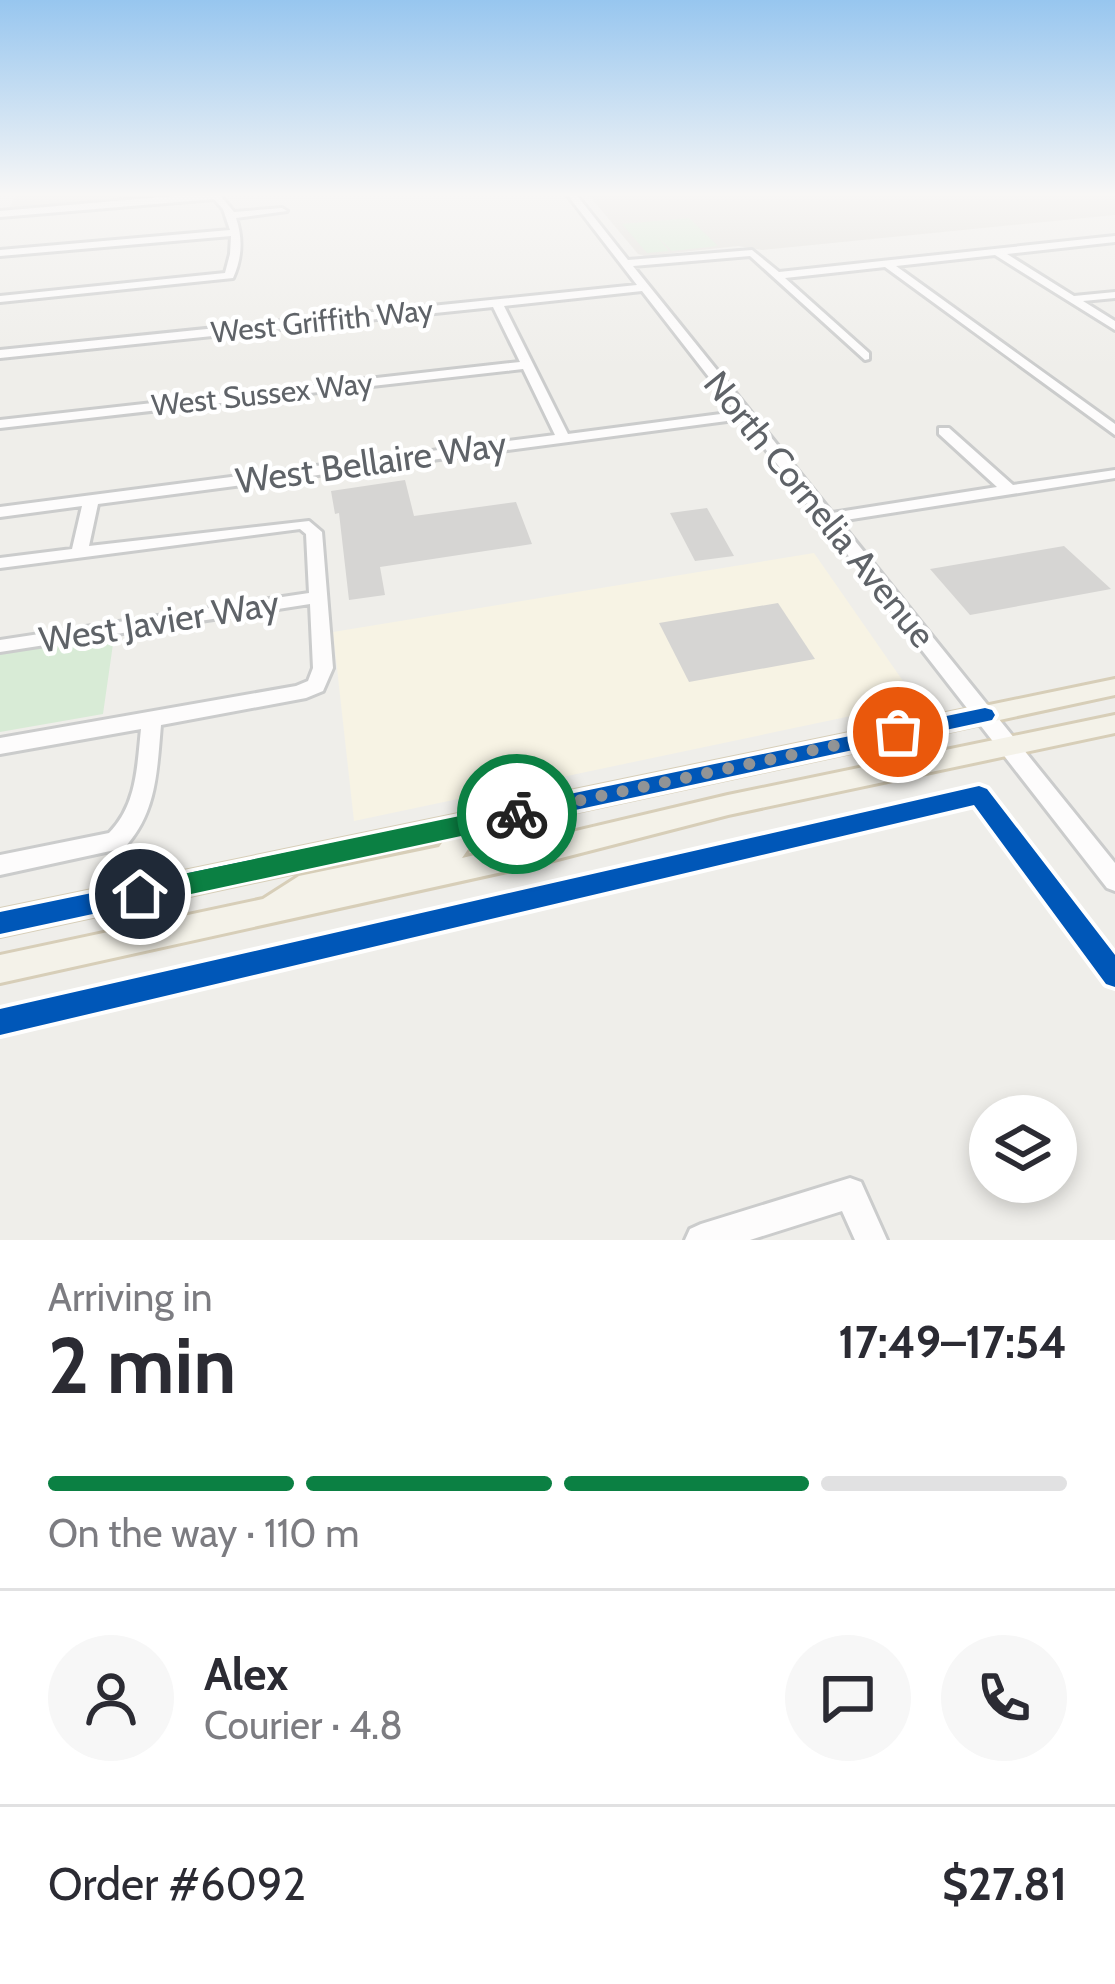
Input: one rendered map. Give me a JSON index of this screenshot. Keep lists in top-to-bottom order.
{
  "streets": {
    "street": [
      "West Griffith Way",
      "West Sussex Way",
      "West Bellaire Way",
      "North Cornelia Avenue",
      "West Javier Way"
    ]
  },
  "crossings": [
    ["West Griffith Way", "North Cornelia Avenue"],
    ["West Bellaire Way", "North Cornelia Avenue"]
  ],
  "page": {
    "heading": ["2 min", "Arriving in", "17:49–17:54"],
    "panel": [
      "Alex",
      "Courier · 4.8",
      "Order #6092",
      "$27.81"
    ],
    "bar": "On the way · 110 m"
  }
}
